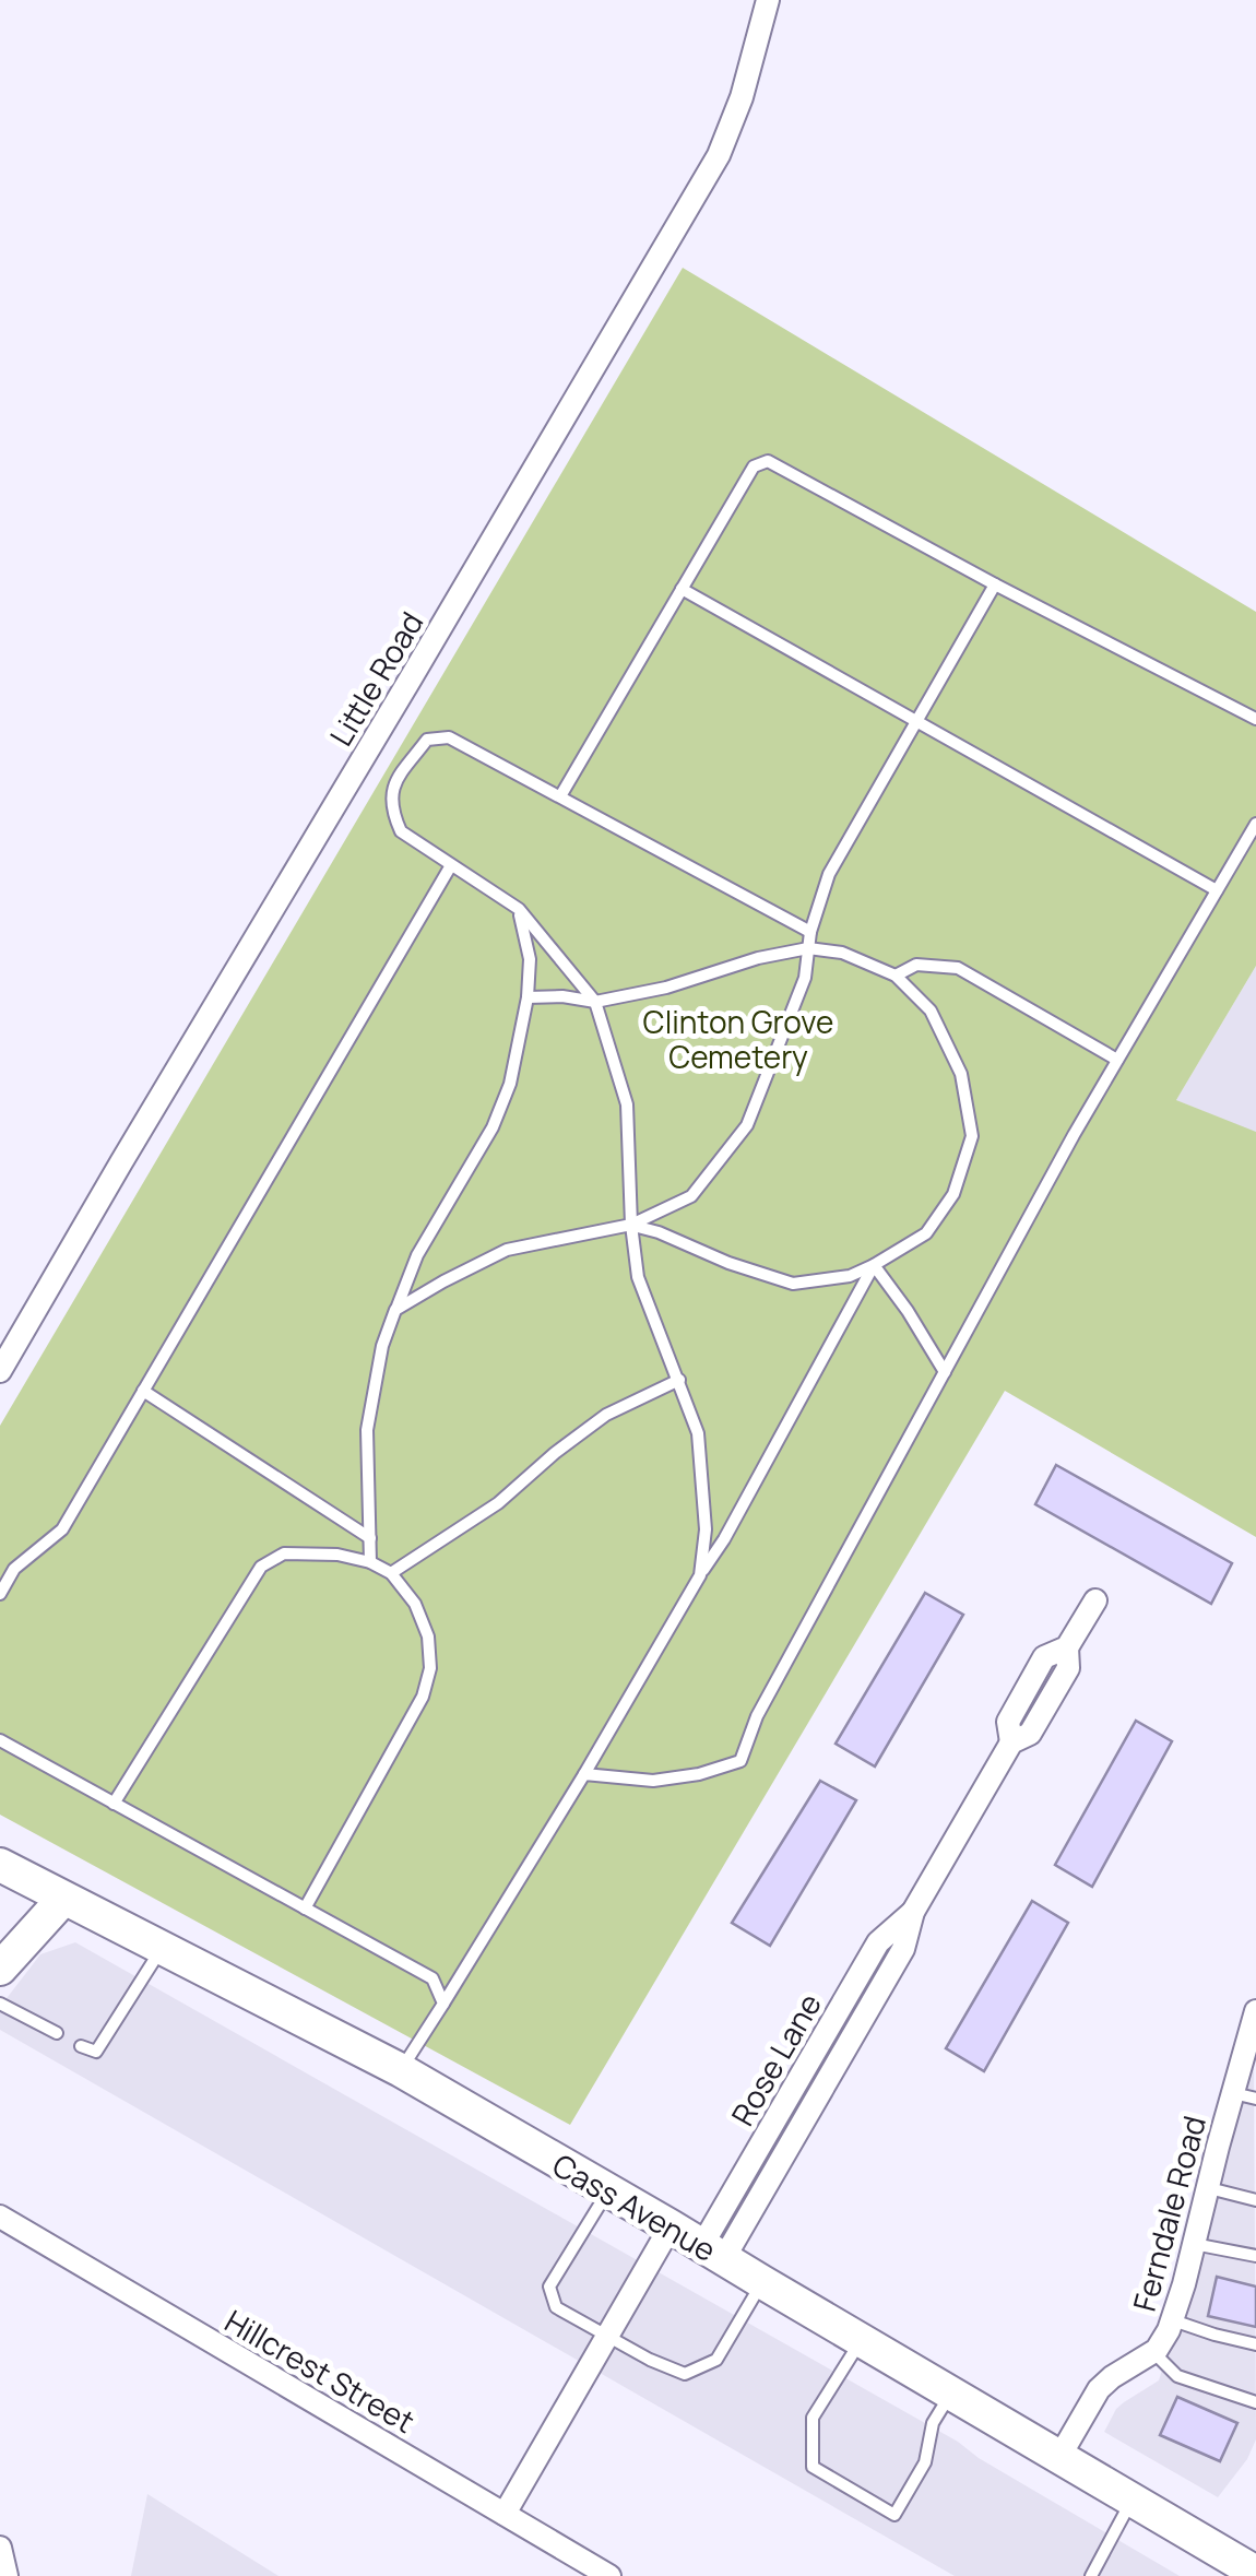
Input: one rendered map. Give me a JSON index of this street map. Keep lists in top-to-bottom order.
{
  "streets": {
    "main road": ["Cass Avenue"],
    "street": [
      "Little Road",
      "Rose Lane",
      "Ferndale Road",
      "Hillcrest Street"
    ]
  },
  "crossings": [
    ["Rose Lane", "Cass Avenue"],
    ["Cass Avenue", "Ferndale Road"]
  ],
  "parks": ["Clinton Grove Cemetery"]
}
